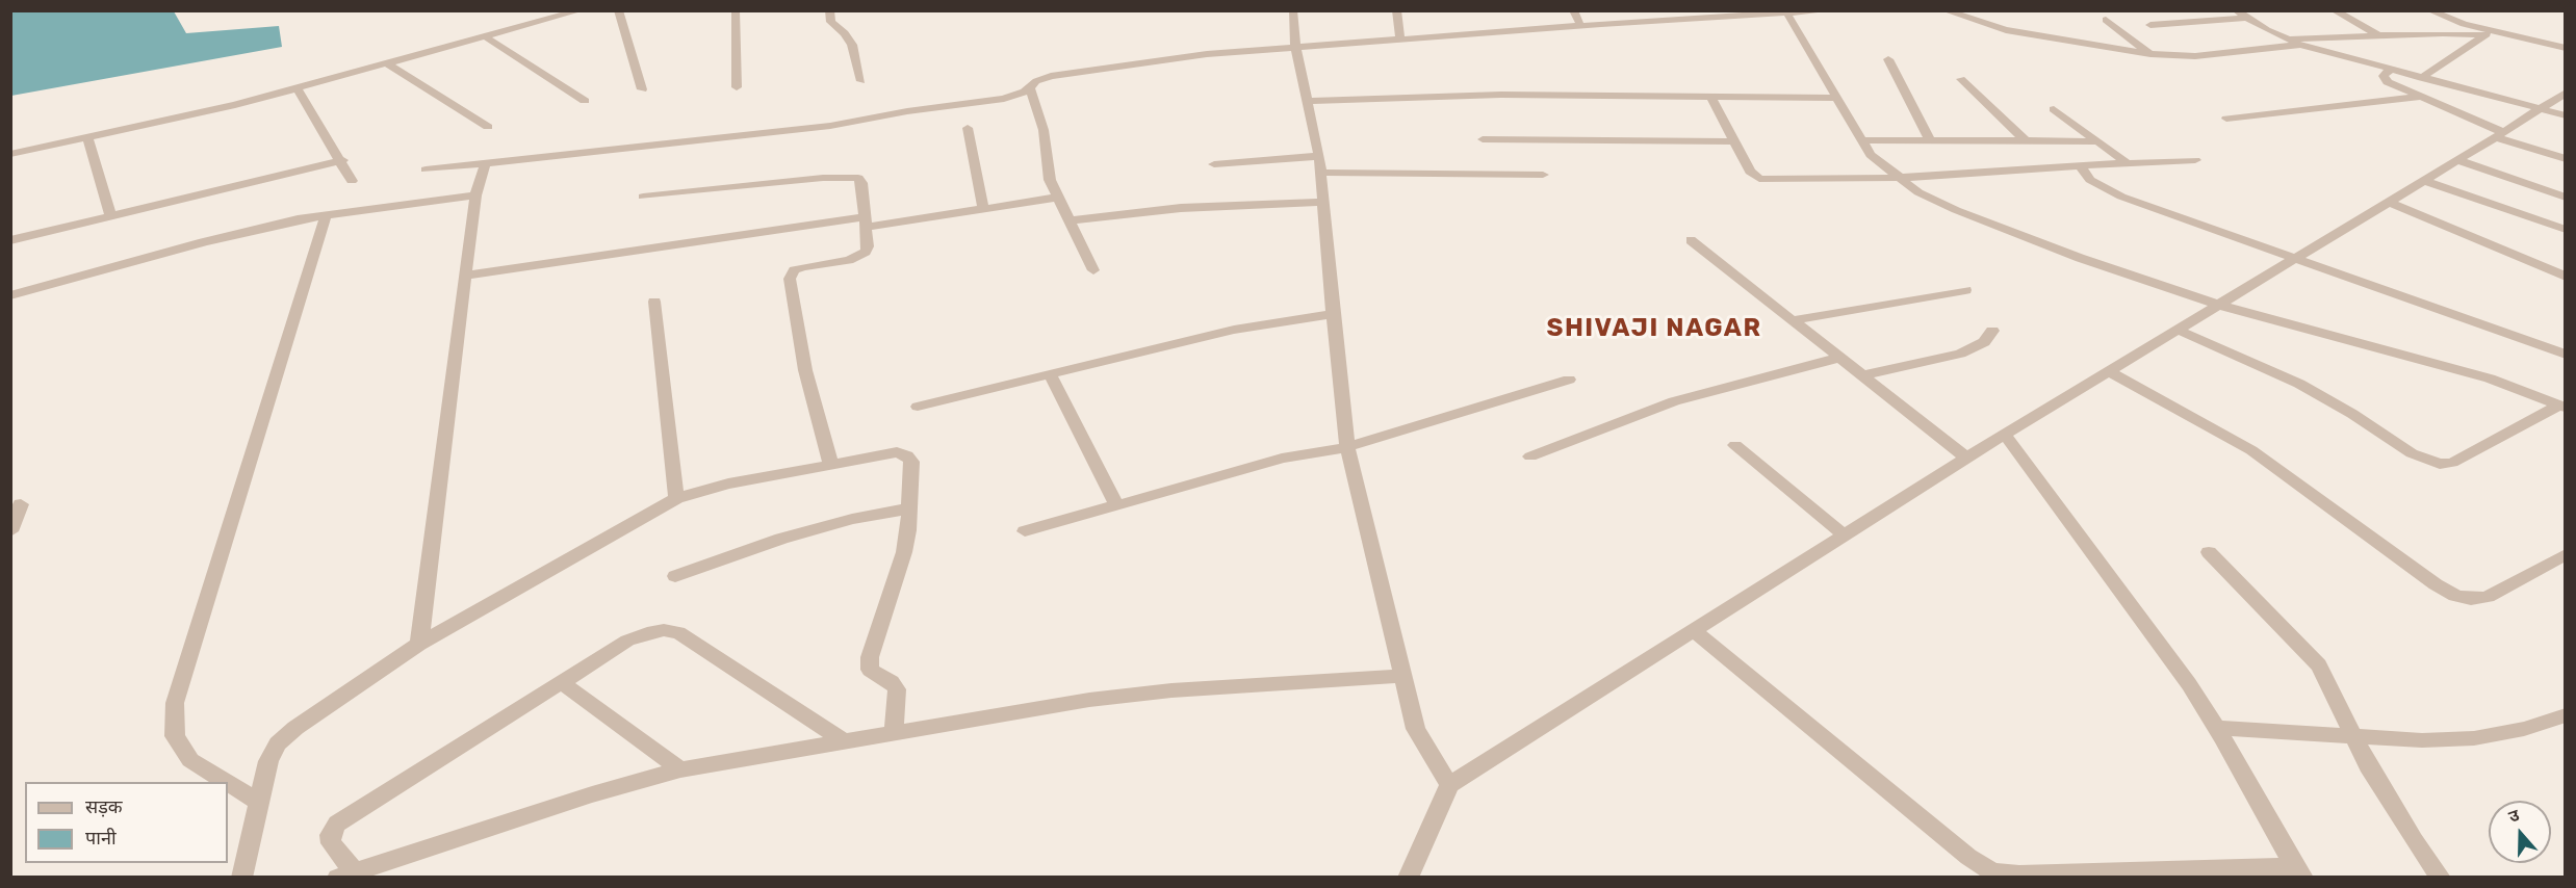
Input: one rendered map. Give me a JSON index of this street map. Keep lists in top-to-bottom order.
{
  "districts": ["SHIVAJI NAGAR"],
  "legend": ["सड़क", "पानी"],
  "north": "top"
}
